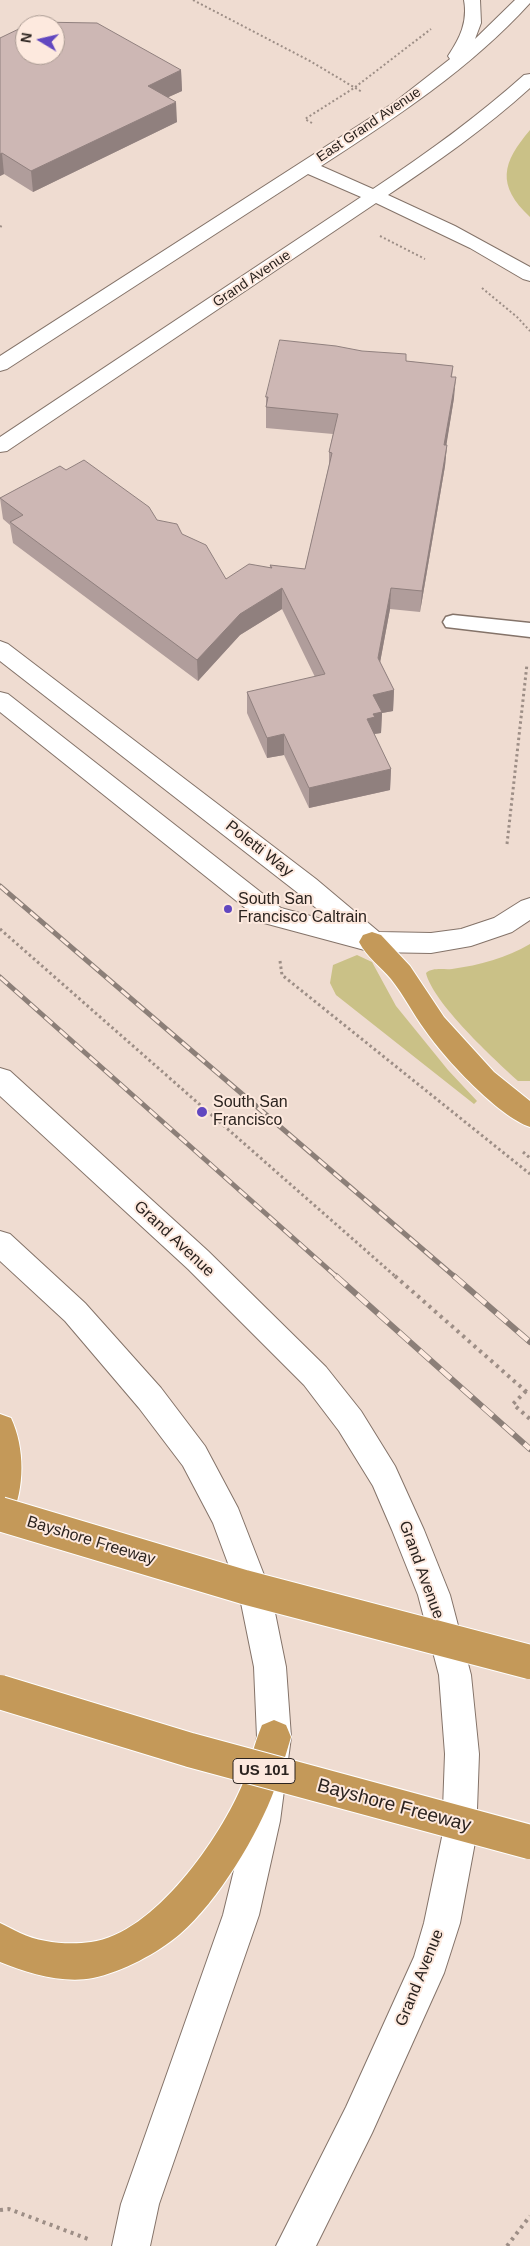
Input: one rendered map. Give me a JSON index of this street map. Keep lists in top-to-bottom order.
{
  "streets": {
    "highway": ["Bayshore Freeway", "US 101"],
    "main road": ["East Grand Avenue", "Grand Avenue", "Poletti Way"]
  },
  "crossings": [
    ["East Grand Avenue", "Grand Avenue"]
  ],
  "places": ["South San Francisco Caltrain", "South San Francisco"],
  "north": "left"
}
